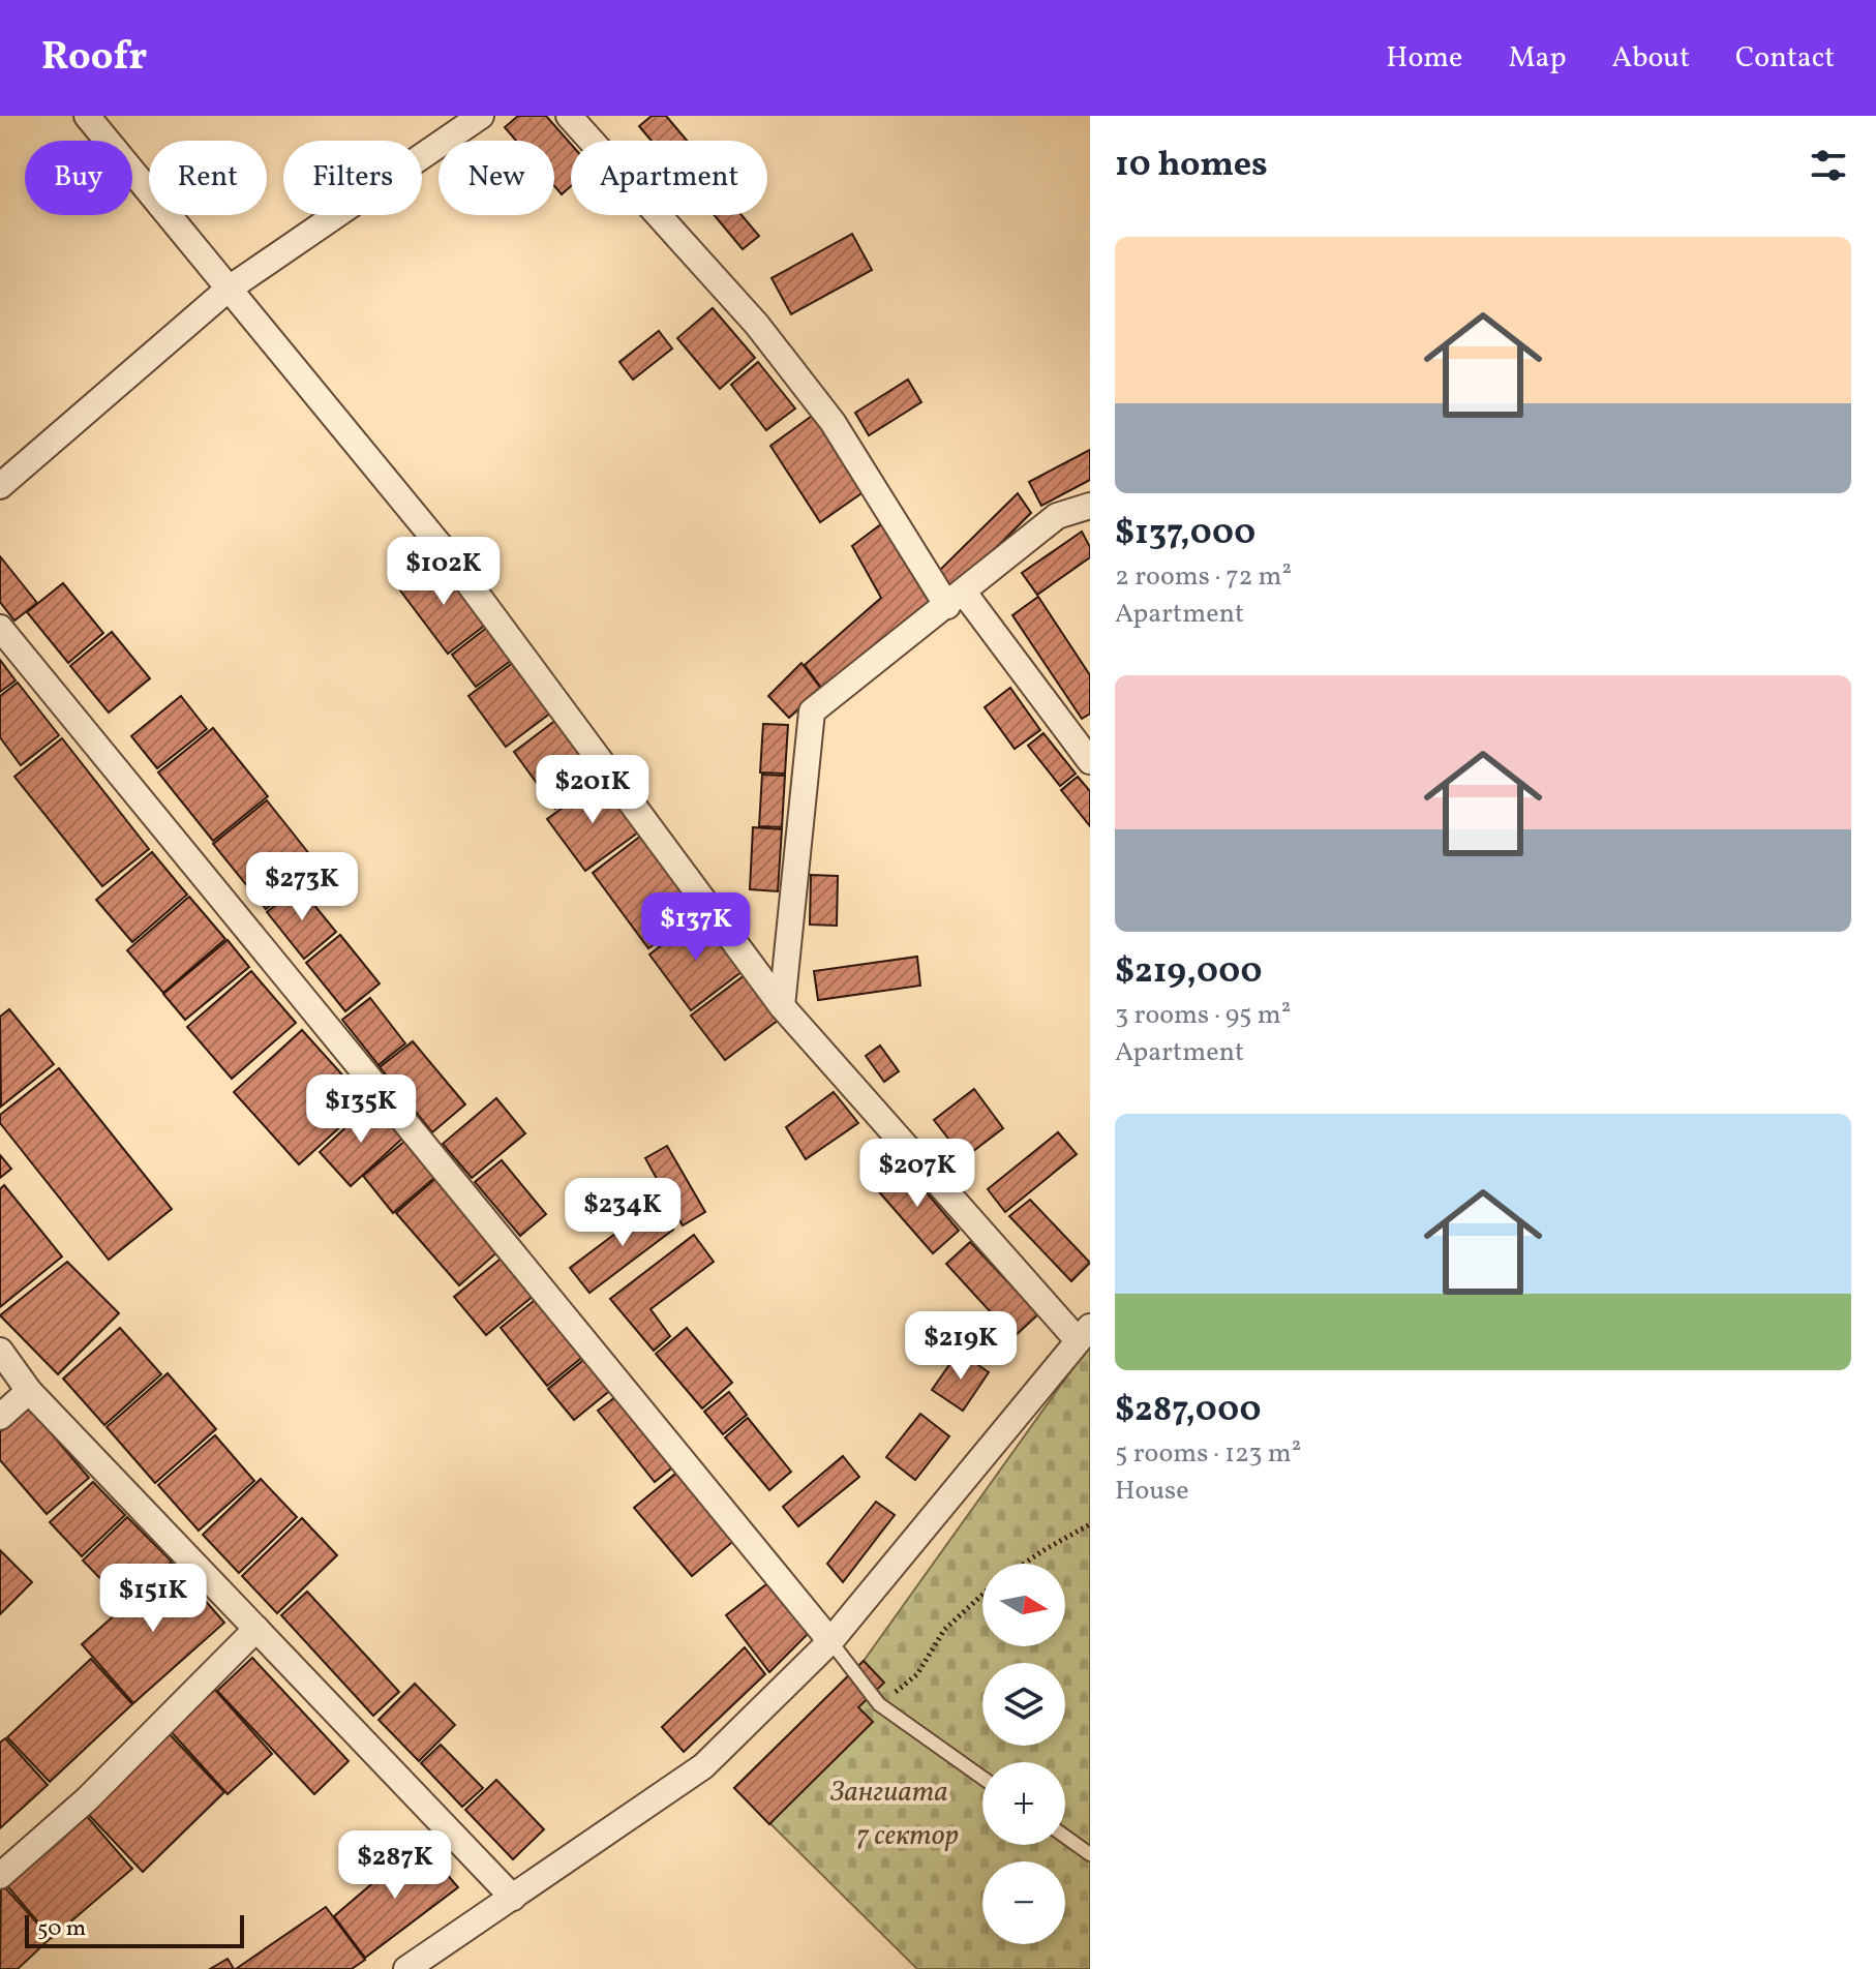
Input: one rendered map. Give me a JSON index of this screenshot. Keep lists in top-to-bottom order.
{
  "parks": ["Зангиата", "7 сектор"],
  "scale_bar": "50 m",
  "north": "right",
  "page": {
    "header": "Roofr",
    "nav": [
      "Home",
      "Map",
      "About",
      "Contact"
    ],
    "heading": "10 homes",
    "chip": [
      "Buy",
      "Rent",
      "Filters",
      "New",
      "Apartment"
    ],
    "list": [
      {
        "name": "$137,000",
        "note": "2 rooms · 72 m² · Apartment"
      },
      {
        "name": "$219,000",
        "note": "3 rooms · 95 m² · Apartment"
      },
      {
        "name": "$287,000",
        "note": "5 rooms · 123 m² · House"
      }
    ],
    "price": [
      "$102K",
      "$201K",
      "$273K",
      "$137K",
      "$135K",
      "$207K",
      "$234K",
      "$219K",
      "$151K",
      "$287K"
    ],
    "map_buttons": ["+", "−"],
    "scale": "50 m"
  }
}
